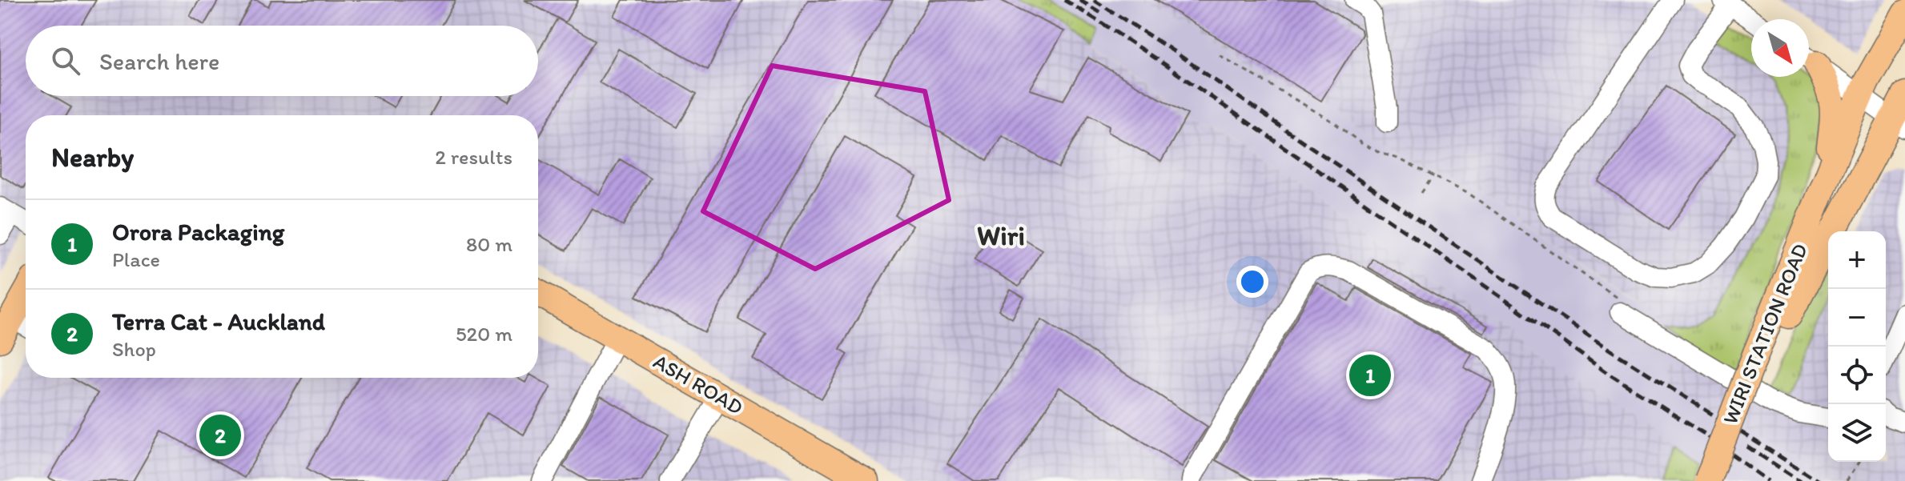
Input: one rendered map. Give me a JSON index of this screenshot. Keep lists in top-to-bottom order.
{
  "streets": {
    "main road": ["WIRI STATION ROAD", "ASH ROAD"]
  },
  "districts": ["Wiri"],
  "north": "bottom right",
  "page": {
    "search": "Search here",
    "heading": ["Nearby", "2 results"],
    "list": [
      {
        "mark": "1",
        "name": "Orora Packaging",
        "note": "Place",
        "value": "80 m"
      },
      {
        "mark": "2",
        "name": "Terra Cat - Auckland",
        "note": "Shop",
        "value": "520 m"
      }
    ],
    "map_buttons": ["+", "−"],
    "pins": ["1", "2"]
  }
}
